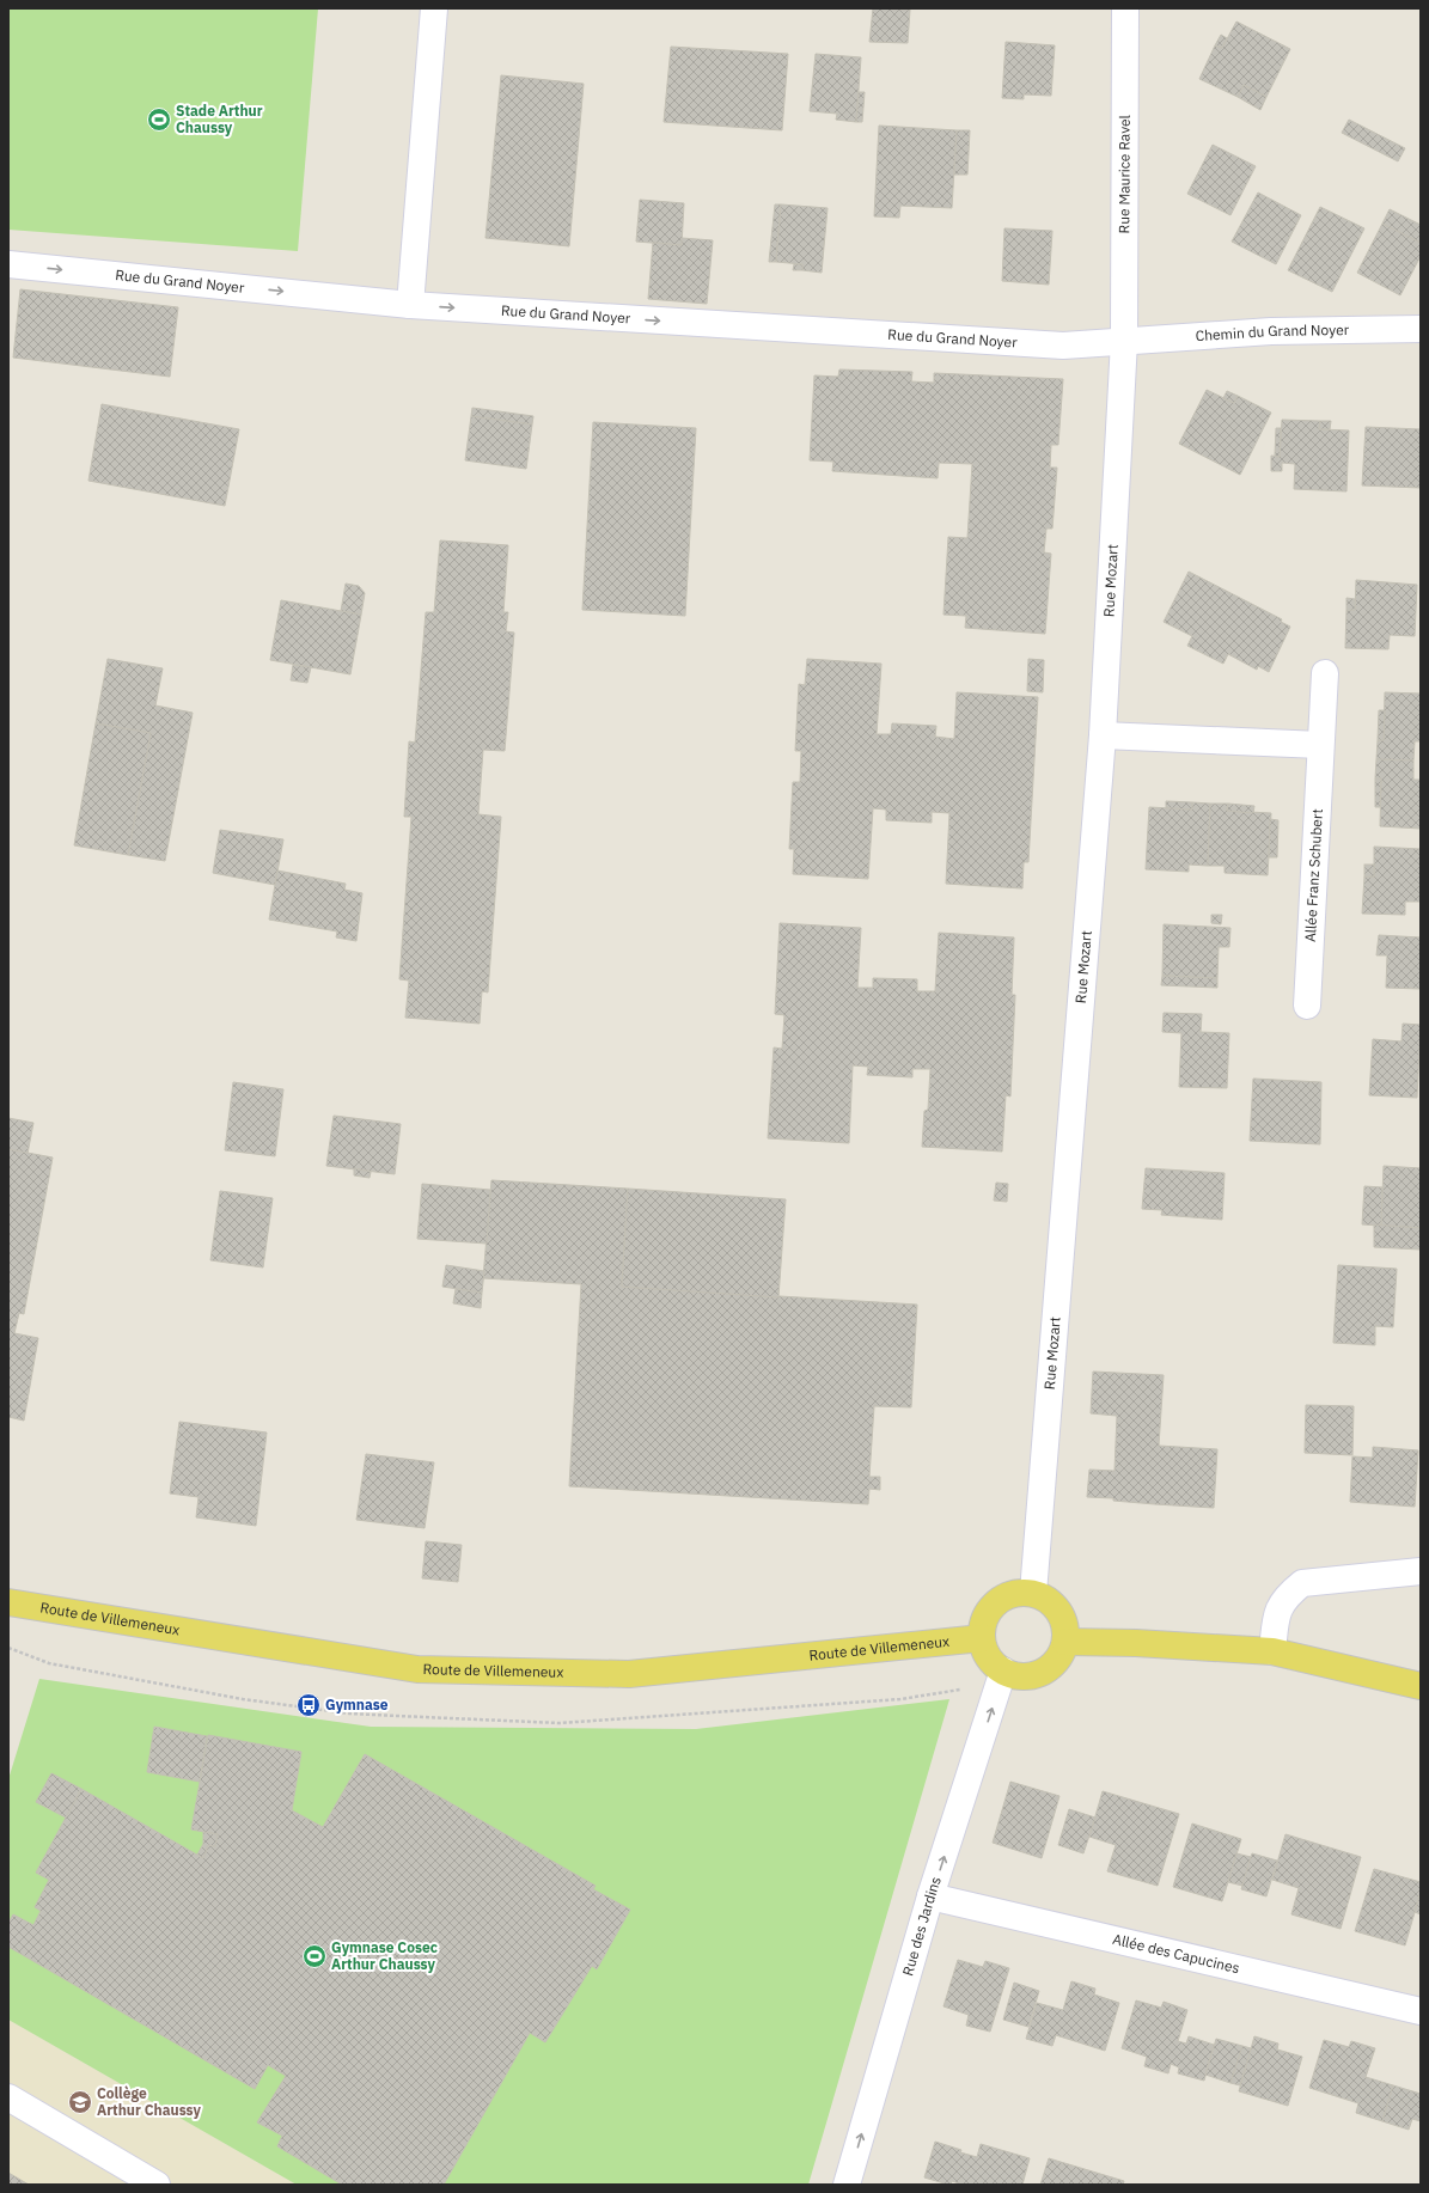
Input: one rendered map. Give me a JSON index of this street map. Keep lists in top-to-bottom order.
{
  "streets": {
    "main road": ["Route de Villemeneux"],
    "street": [
      "Rue Maurice Ravel",
      "Rue du Grand Noyer",
      "Chemin du Grand Noyer",
      "Rue Mozart",
      "Allée Franz Schubert",
      "Rue des Jardins",
      "Allée des Capucines"
    ]
  },
  "crossings": [
    ["Rue Maurice Ravel", "Rue du Grand Noyer"],
    ["Rue Maurice Ravel", "Chemin du Grand Noyer"],
    ["Rue Maurice Ravel", "Rue Mozart"],
    ["Rue du Grand Noyer", "Chemin du Grand Noyer"],
    ["Rue du Grand Noyer", "Rue Mozart"],
    ["Chemin du Grand Noyer", "Rue Mozart"],
    ["Rue Mozart", "Route de Villemeneux"],
    ["Rue Mozart", "Rue des Jardins"],
    ["Route de Villemeneux", "Rue des Jardins"],
    ["Rue des Jardins", "Allée des Capucines"]
  ],
  "one_way": ["Rue du Grand Noyer", "Rue des Jardins"],
  "places": {
    "sports": ["Stade Arthur Chaussy", "Gymnase Cosec Arthur Chaussy"],
    "bus stop": ["Gymnase"],
    "school or university": ["Collège Arthur Chaussy"]
  }
}
